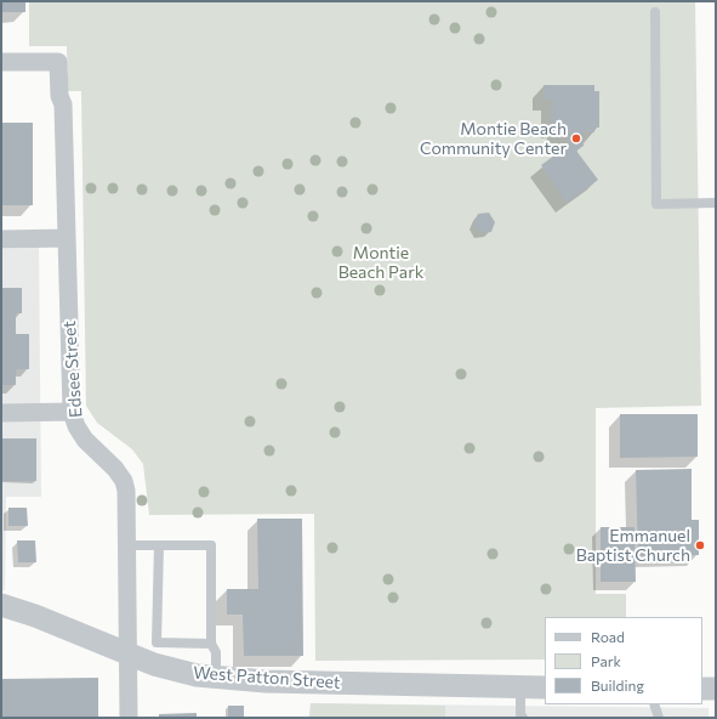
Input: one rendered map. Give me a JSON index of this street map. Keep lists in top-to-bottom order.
{
  "streets": {
    "street": ["Edsee Street", "West Patton Street"]
  },
  "crossings": [
    ["Edsee Street", "West Patton Street"]
  ],
  "parks": ["Montie Beach Park"],
  "places": ["Montie Beach Community Center", "Emmanuel Baptist Church"],
  "legend": ["Road", "Park", "Building"]
}
